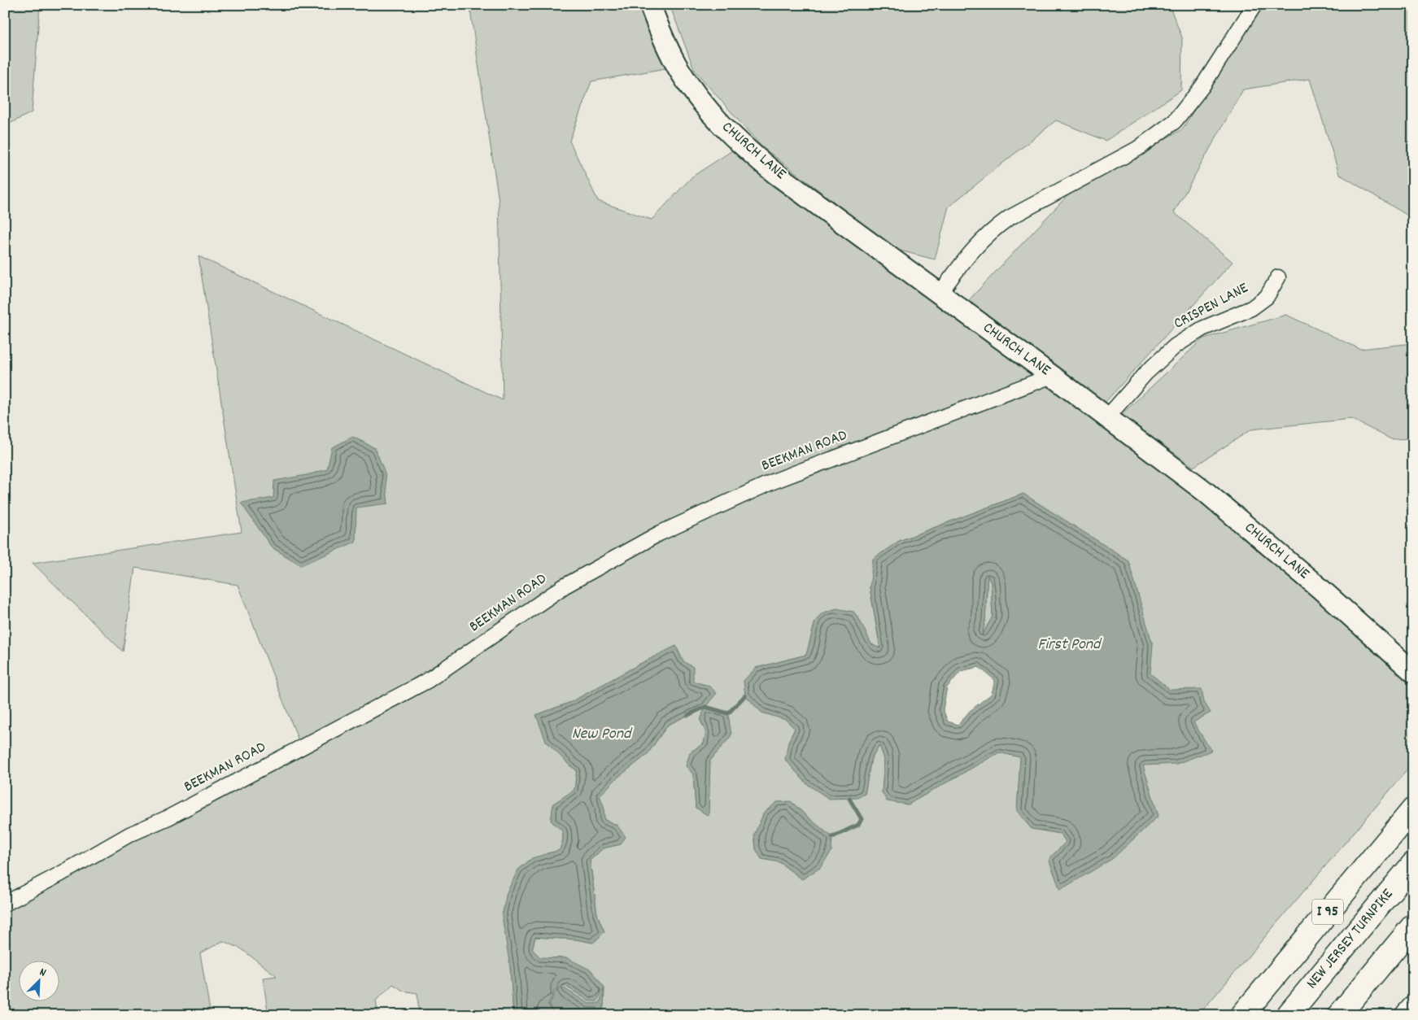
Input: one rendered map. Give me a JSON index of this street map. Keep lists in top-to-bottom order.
{
  "streets": {
    "highway": ["I 95", "NEW JERSEY TURNPIKE"],
    "street": ["CHURCH LANE", "CRISPEN LANE", "BEEKMAN ROAD"]
  },
  "crossings": [
    ["CHURCH LANE", "CRISPEN LANE"],
    ["CHURCH LANE", "BEEKMAN ROAD"]
  ],
  "water": ["First Pond", "New Pond"],
  "north": "top right"
}
